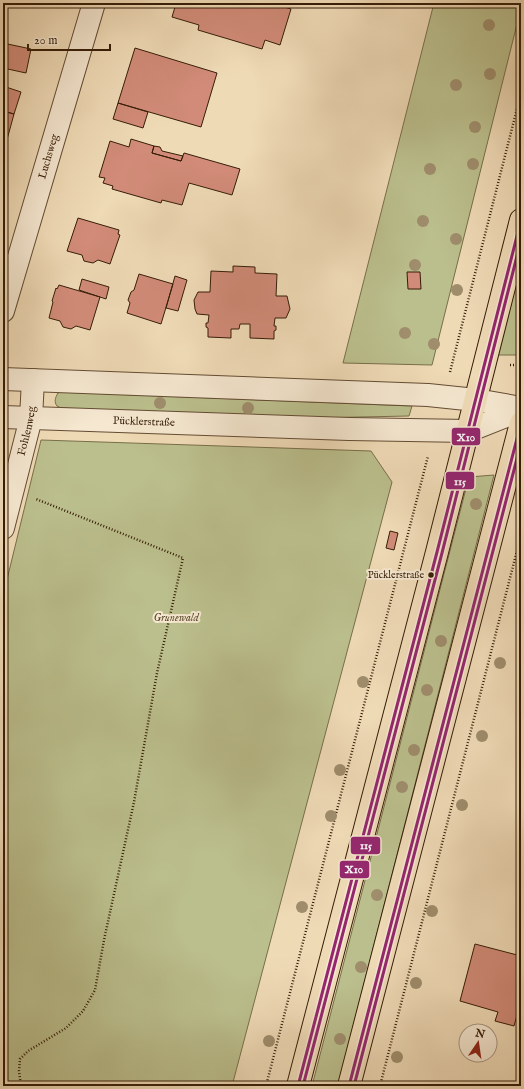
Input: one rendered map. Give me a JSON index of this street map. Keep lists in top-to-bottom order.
{
  "streets": {
    "street": ["Luchsweg", "Pücklerstraße", "Fohlenweg"]
  },
  "crossings": [
    ["Pücklerstraße", "Fohlenweg"]
  ],
  "parks": ["Grunewald"],
  "places": ["Pücklerstraße"],
  "lines": ["transit line X10", "transit line 115"],
  "scale_bar": "20 m",
  "north": "top"
}
